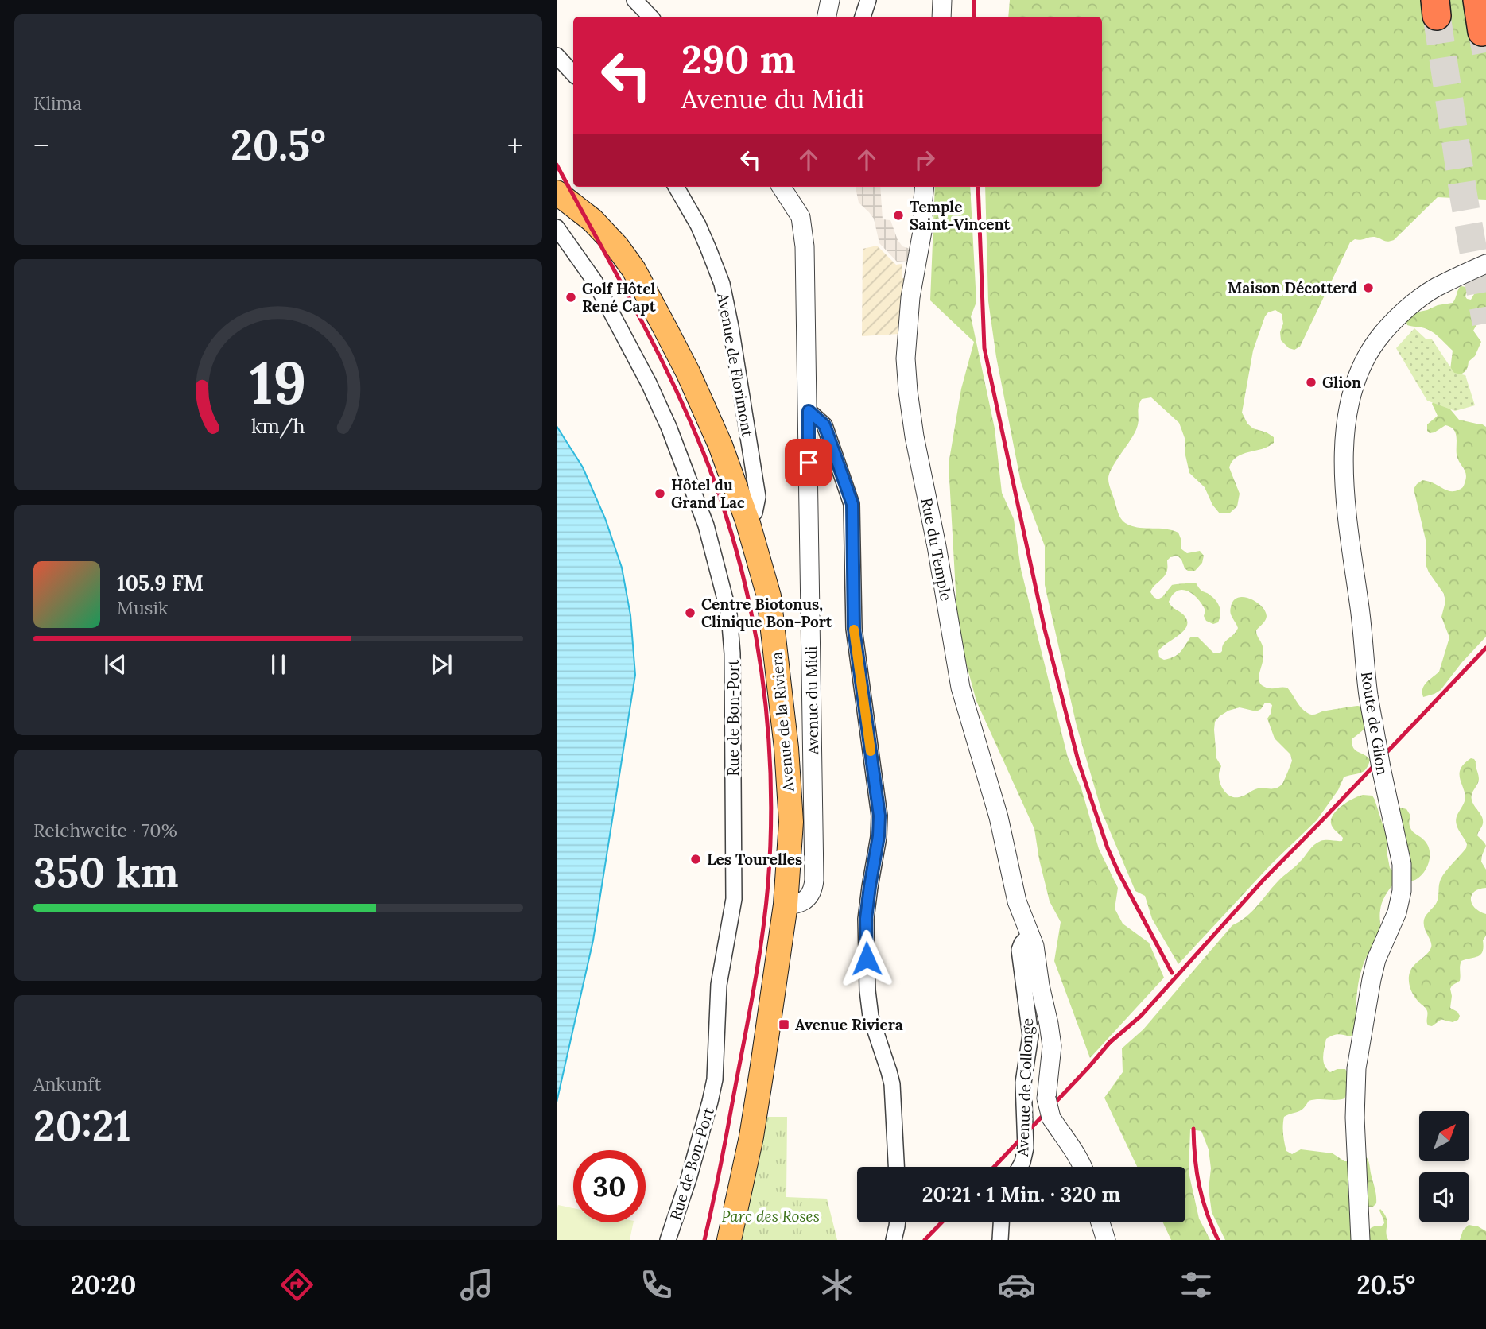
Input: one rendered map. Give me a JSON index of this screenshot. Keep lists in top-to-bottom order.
{
  "streets": {
    "main road": ["Avenue de la Riviera"],
    "street": [
      "Avenue de Florimont",
      "Rue du Temple",
      "Avenue du Midi",
      "Rue de Bon-Port",
      "Route de Glion",
      "Avenue de Collonge"
    ]
  },
  "crossings": [
    ["Avenue de Florimont", "Avenue de la Riviera"],
    ["Rue du Temple", "Avenue de Collonge"],
    ["Avenue du Midi", "Avenue de la Riviera"]
  ],
  "parks": ["Parc des Roses"],
  "places": {
    "other": [
      "Temple Saint-Vincent",
      "Maison Décotterd",
      "Golf Hôtel René Capt",
      "Glion",
      "Hôtel du Grand Lac",
      "Centre Biotonus, Clinique Bon-Port",
      "Les Tourelles"
    ],
    "transit": ["Avenue Riviera"]
  },
  "north": "top right",
  "page": {
    "tile": [
      "Klima",
      ["Reichweite · 70%", "350 km"],
      ["Ankunft", "20:21"]
    ],
    "turn": ["290 m", "Avenue du Midi"],
    "heat": ["−", "20.5°", "+"],
    "song": ["105.9 FM", "Musik"],
    "limit": "30",
    "trip": "20:21 · 1 Min. · 320 m",
    "tabs": ["20:20", "20.5°"],
    "gauge": ["19", "km/h"]
  }
}
